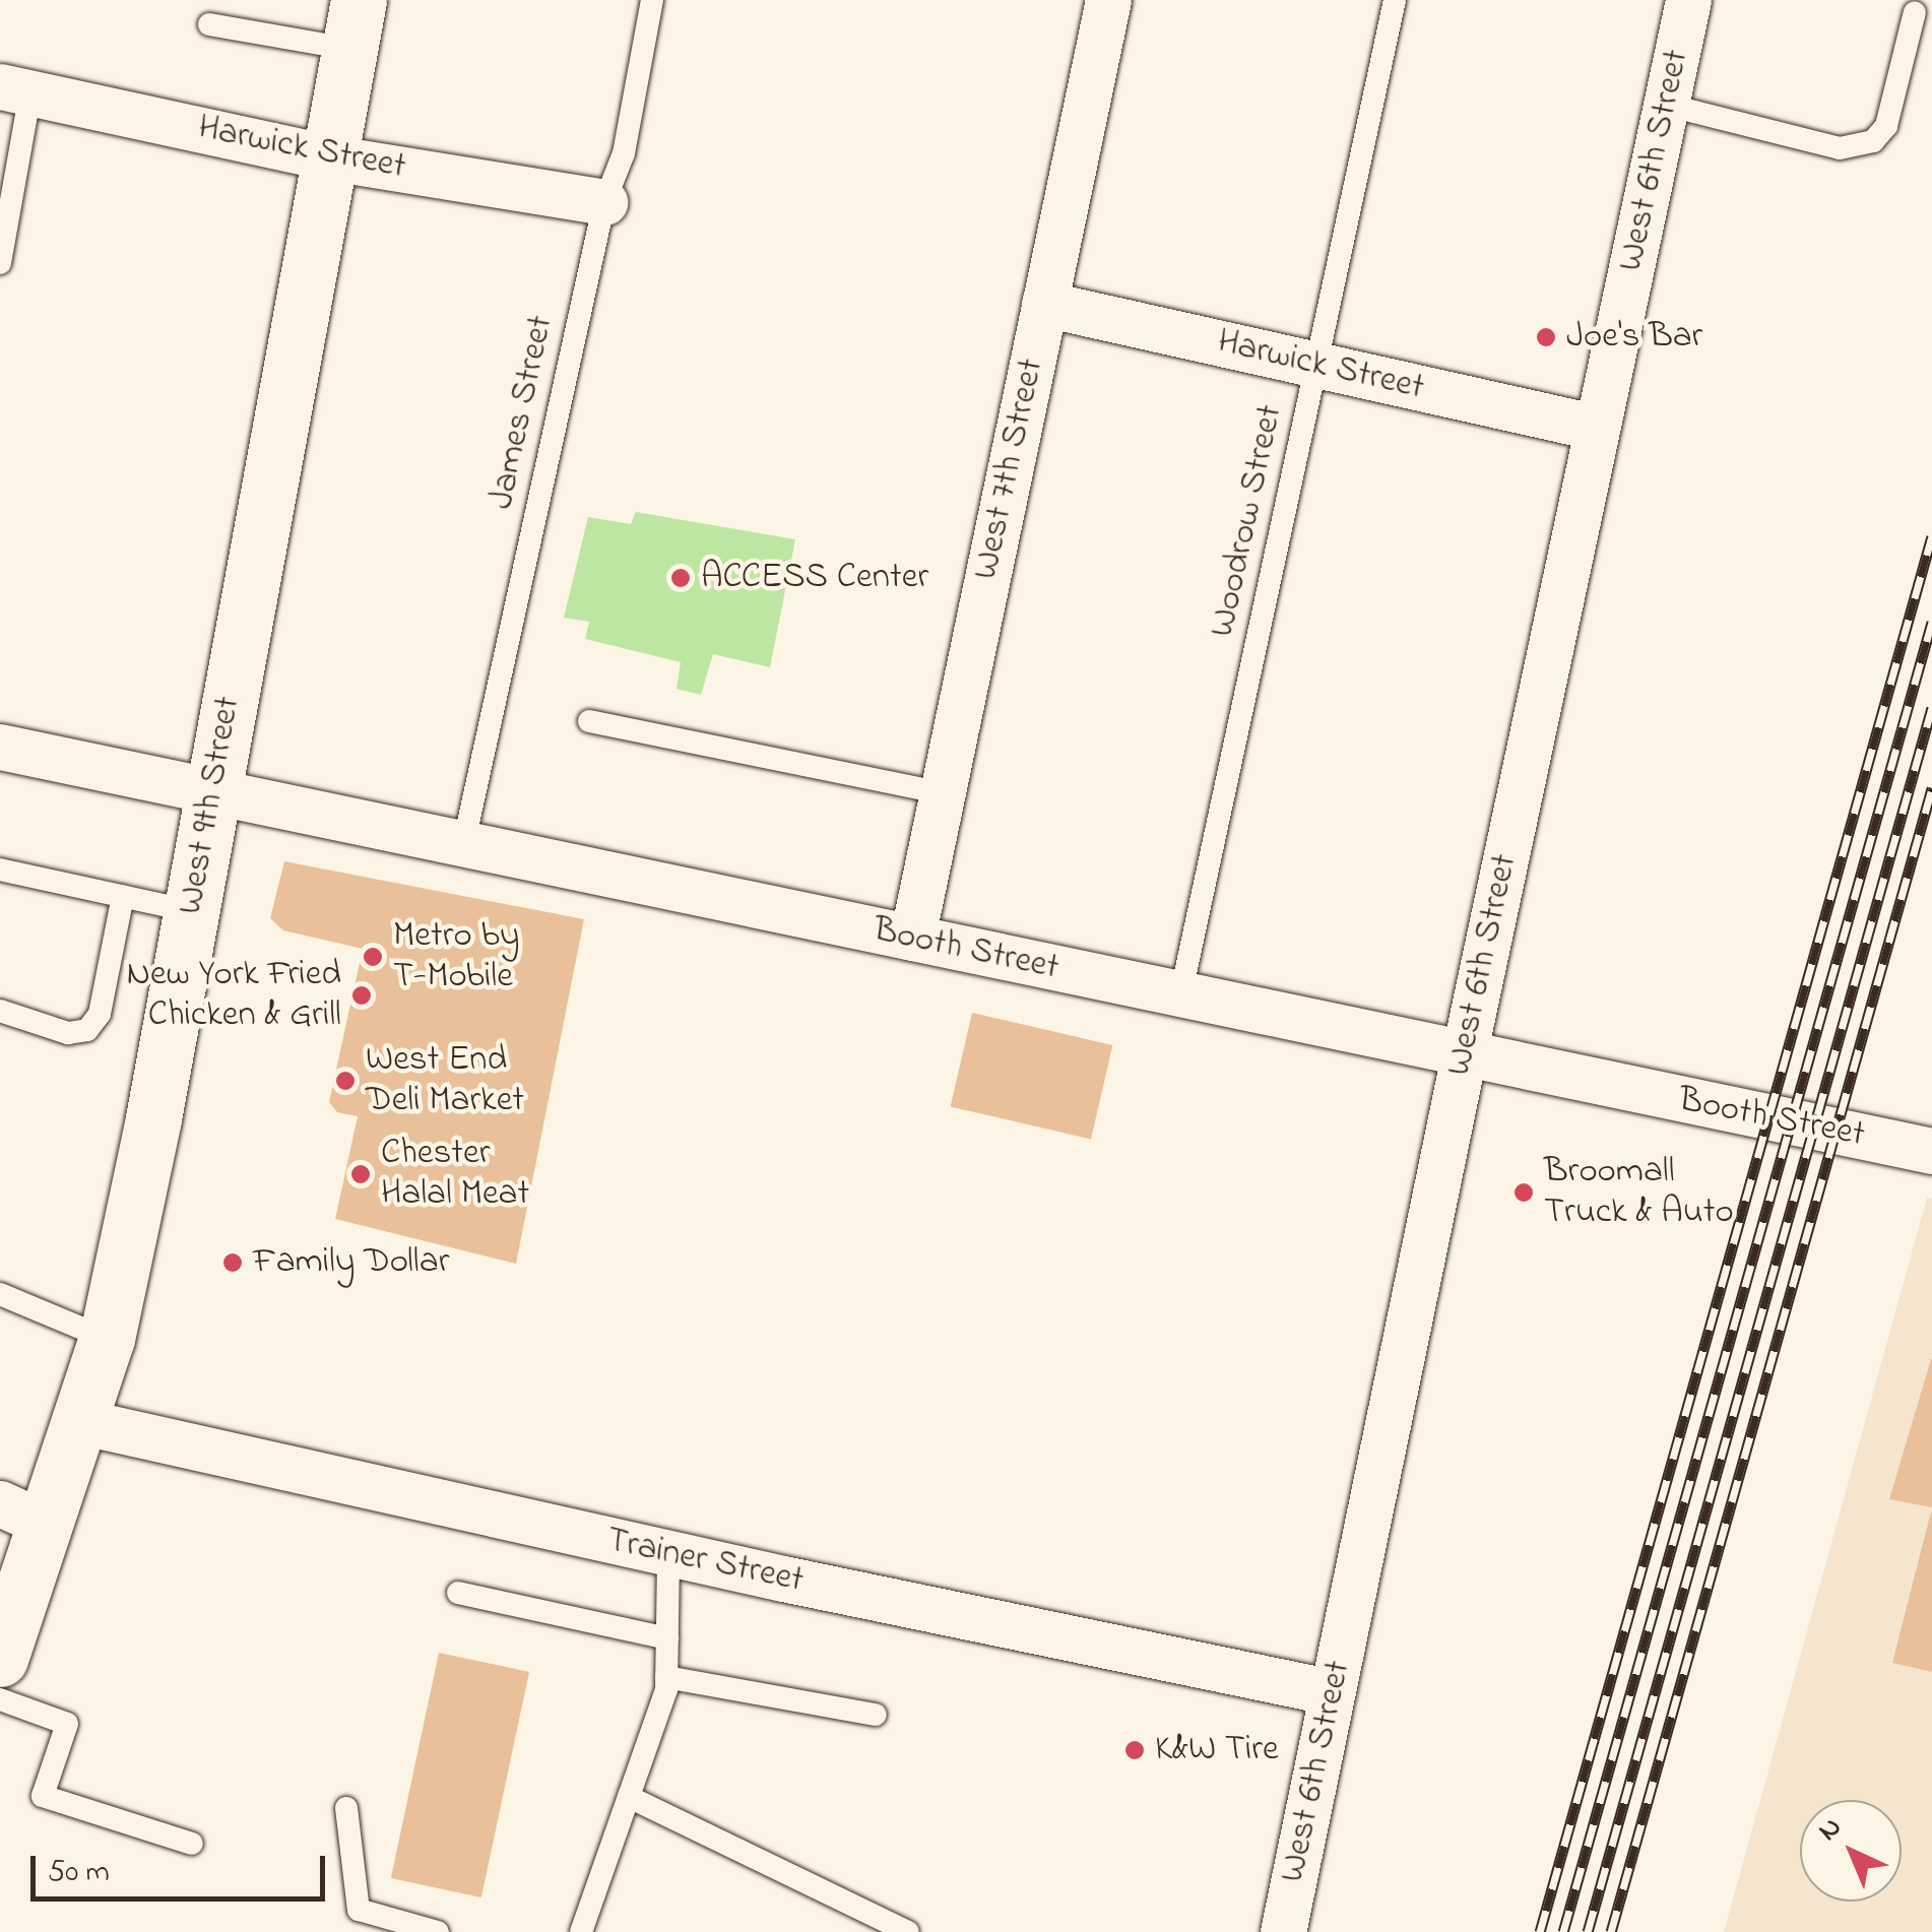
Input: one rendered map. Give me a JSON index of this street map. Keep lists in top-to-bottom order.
{
  "streets": {
    "main road": ["West 9th Street"],
    "street": [
      "Harwick Street",
      "West 6th Street",
      "West 7th Street",
      "Booth Street",
      "Trainer Street"
    ],
    "lane": ["James Street", "Woodrow Street"]
  },
  "crossings": [
    ["Harwick Street", "West 6th Street"],
    ["Harwick Street", "James Street"],
    ["Harwick Street", "West 7th Street"],
    ["Harwick Street", "Woodrow Street"],
    ["Harwick Street", "West 9th Street"],
    ["West 6th Street", "Booth Street"],
    ["West 6th Street", "Trainer Street"],
    ["James Street", "Booth Street"],
    ["West 7th Street", "Booth Street"],
    ["Woodrow Street", "Booth Street"],
    ["West 9th Street", "Booth Street"],
    ["West 9th Street", "Trainer Street"]
  ],
  "places": [
    "Joe's Bar",
    "ACCESS Center",
    "Metro by T-Mobile",
    "New York Fried Chicken & Grill",
    "West End Deli Market",
    "Chester Halal Meat",
    "Broomall Truck & Auto",
    "Family Dollar",
    "K&W Tire"
  ],
  "scale_bar": "50 m",
  "north": "top left"
}
